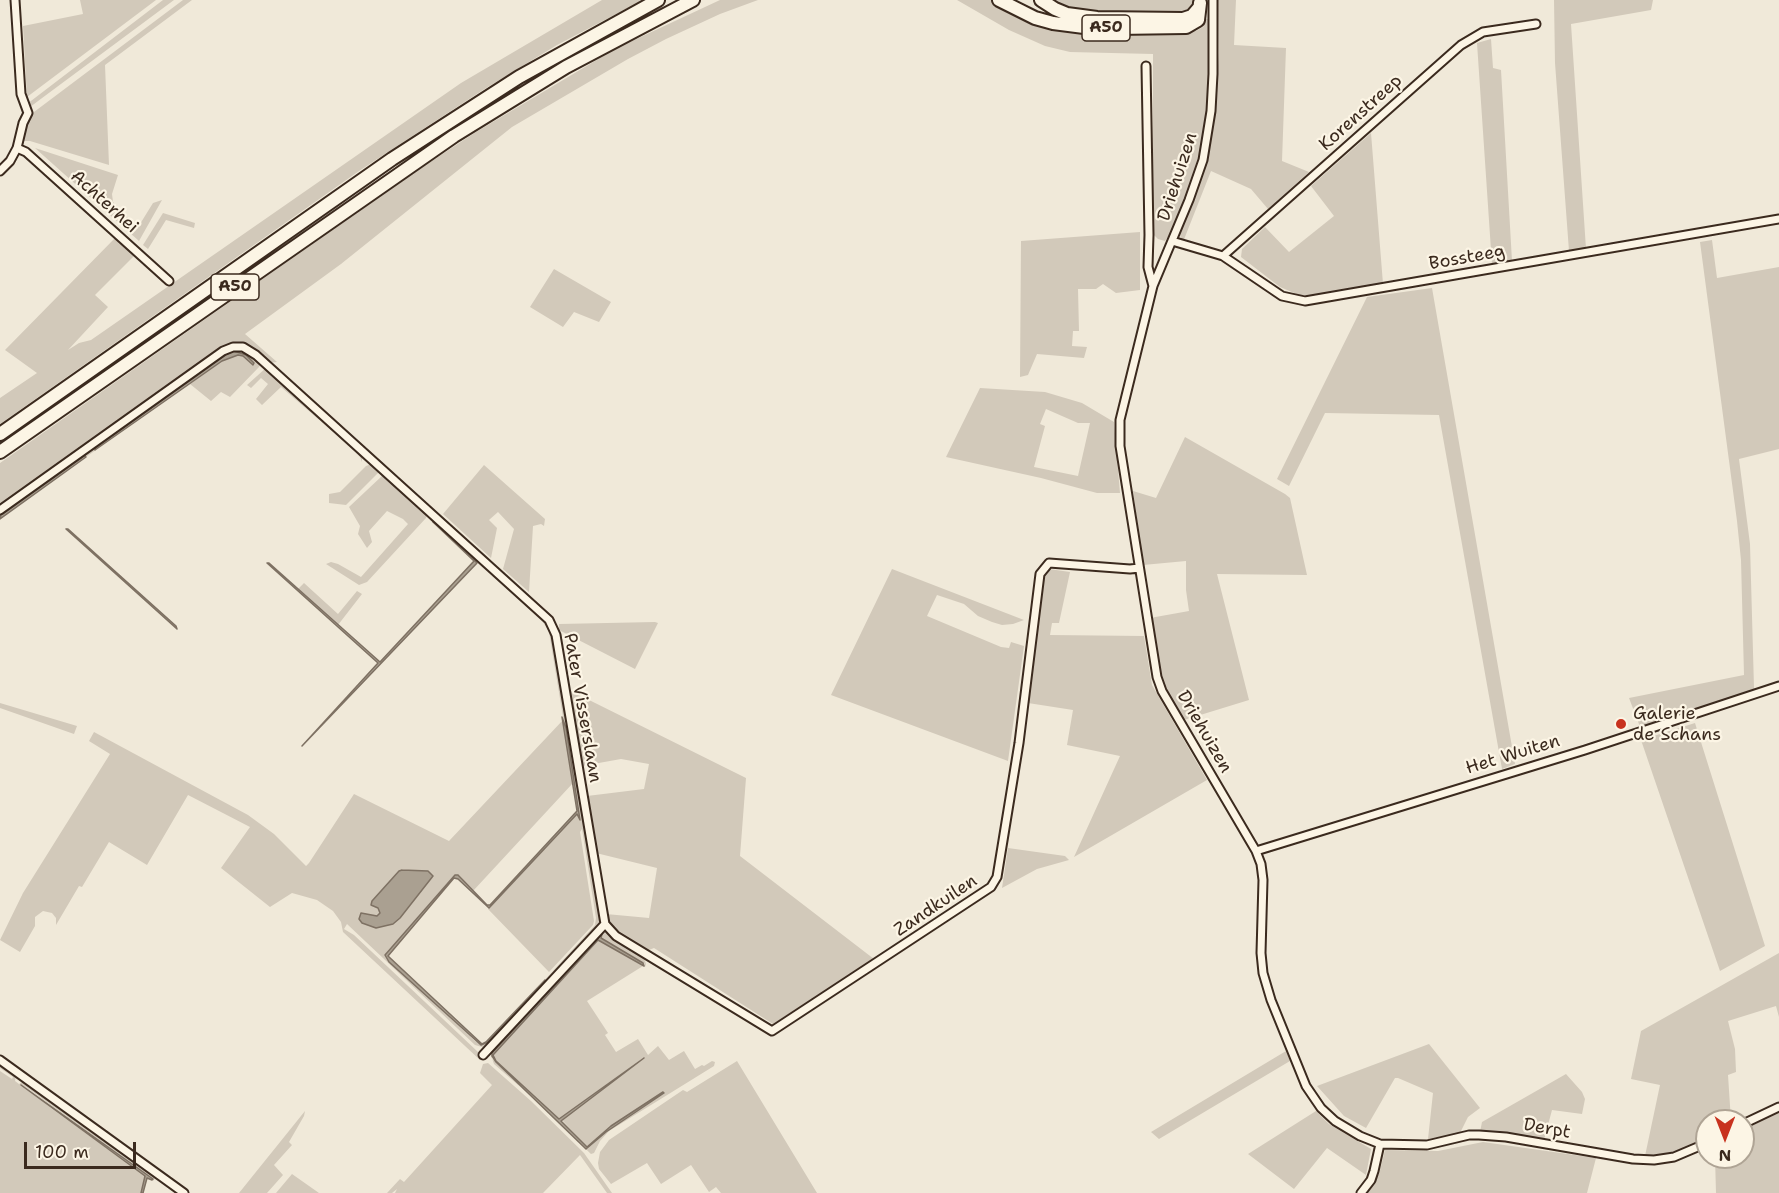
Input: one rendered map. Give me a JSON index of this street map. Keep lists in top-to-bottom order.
{
  "streets": {
    "highway": ["A50"],
    "street": [
      "Korenstreep",
      "Driehuizen",
      "Achterhei",
      "Bossteeg",
      "Pater Visserslaan",
      "Het Wuiten",
      "Zandkuilen",
      "Derpt"
    ]
  },
  "crossings": [
    ["Korenstreep", "Bossteeg"],
    ["Driehuizen", "Bossteeg"],
    ["Driehuizen", "Het Wuiten"],
    ["Driehuizen", "Zandkuilen"],
    ["Driehuizen", "Derpt"],
    ["Pater Visserslaan", "Zandkuilen"]
  ],
  "places": ["Galerie de Schans"],
  "scale_bar": "100 m",
  "north": "bottom"
}
